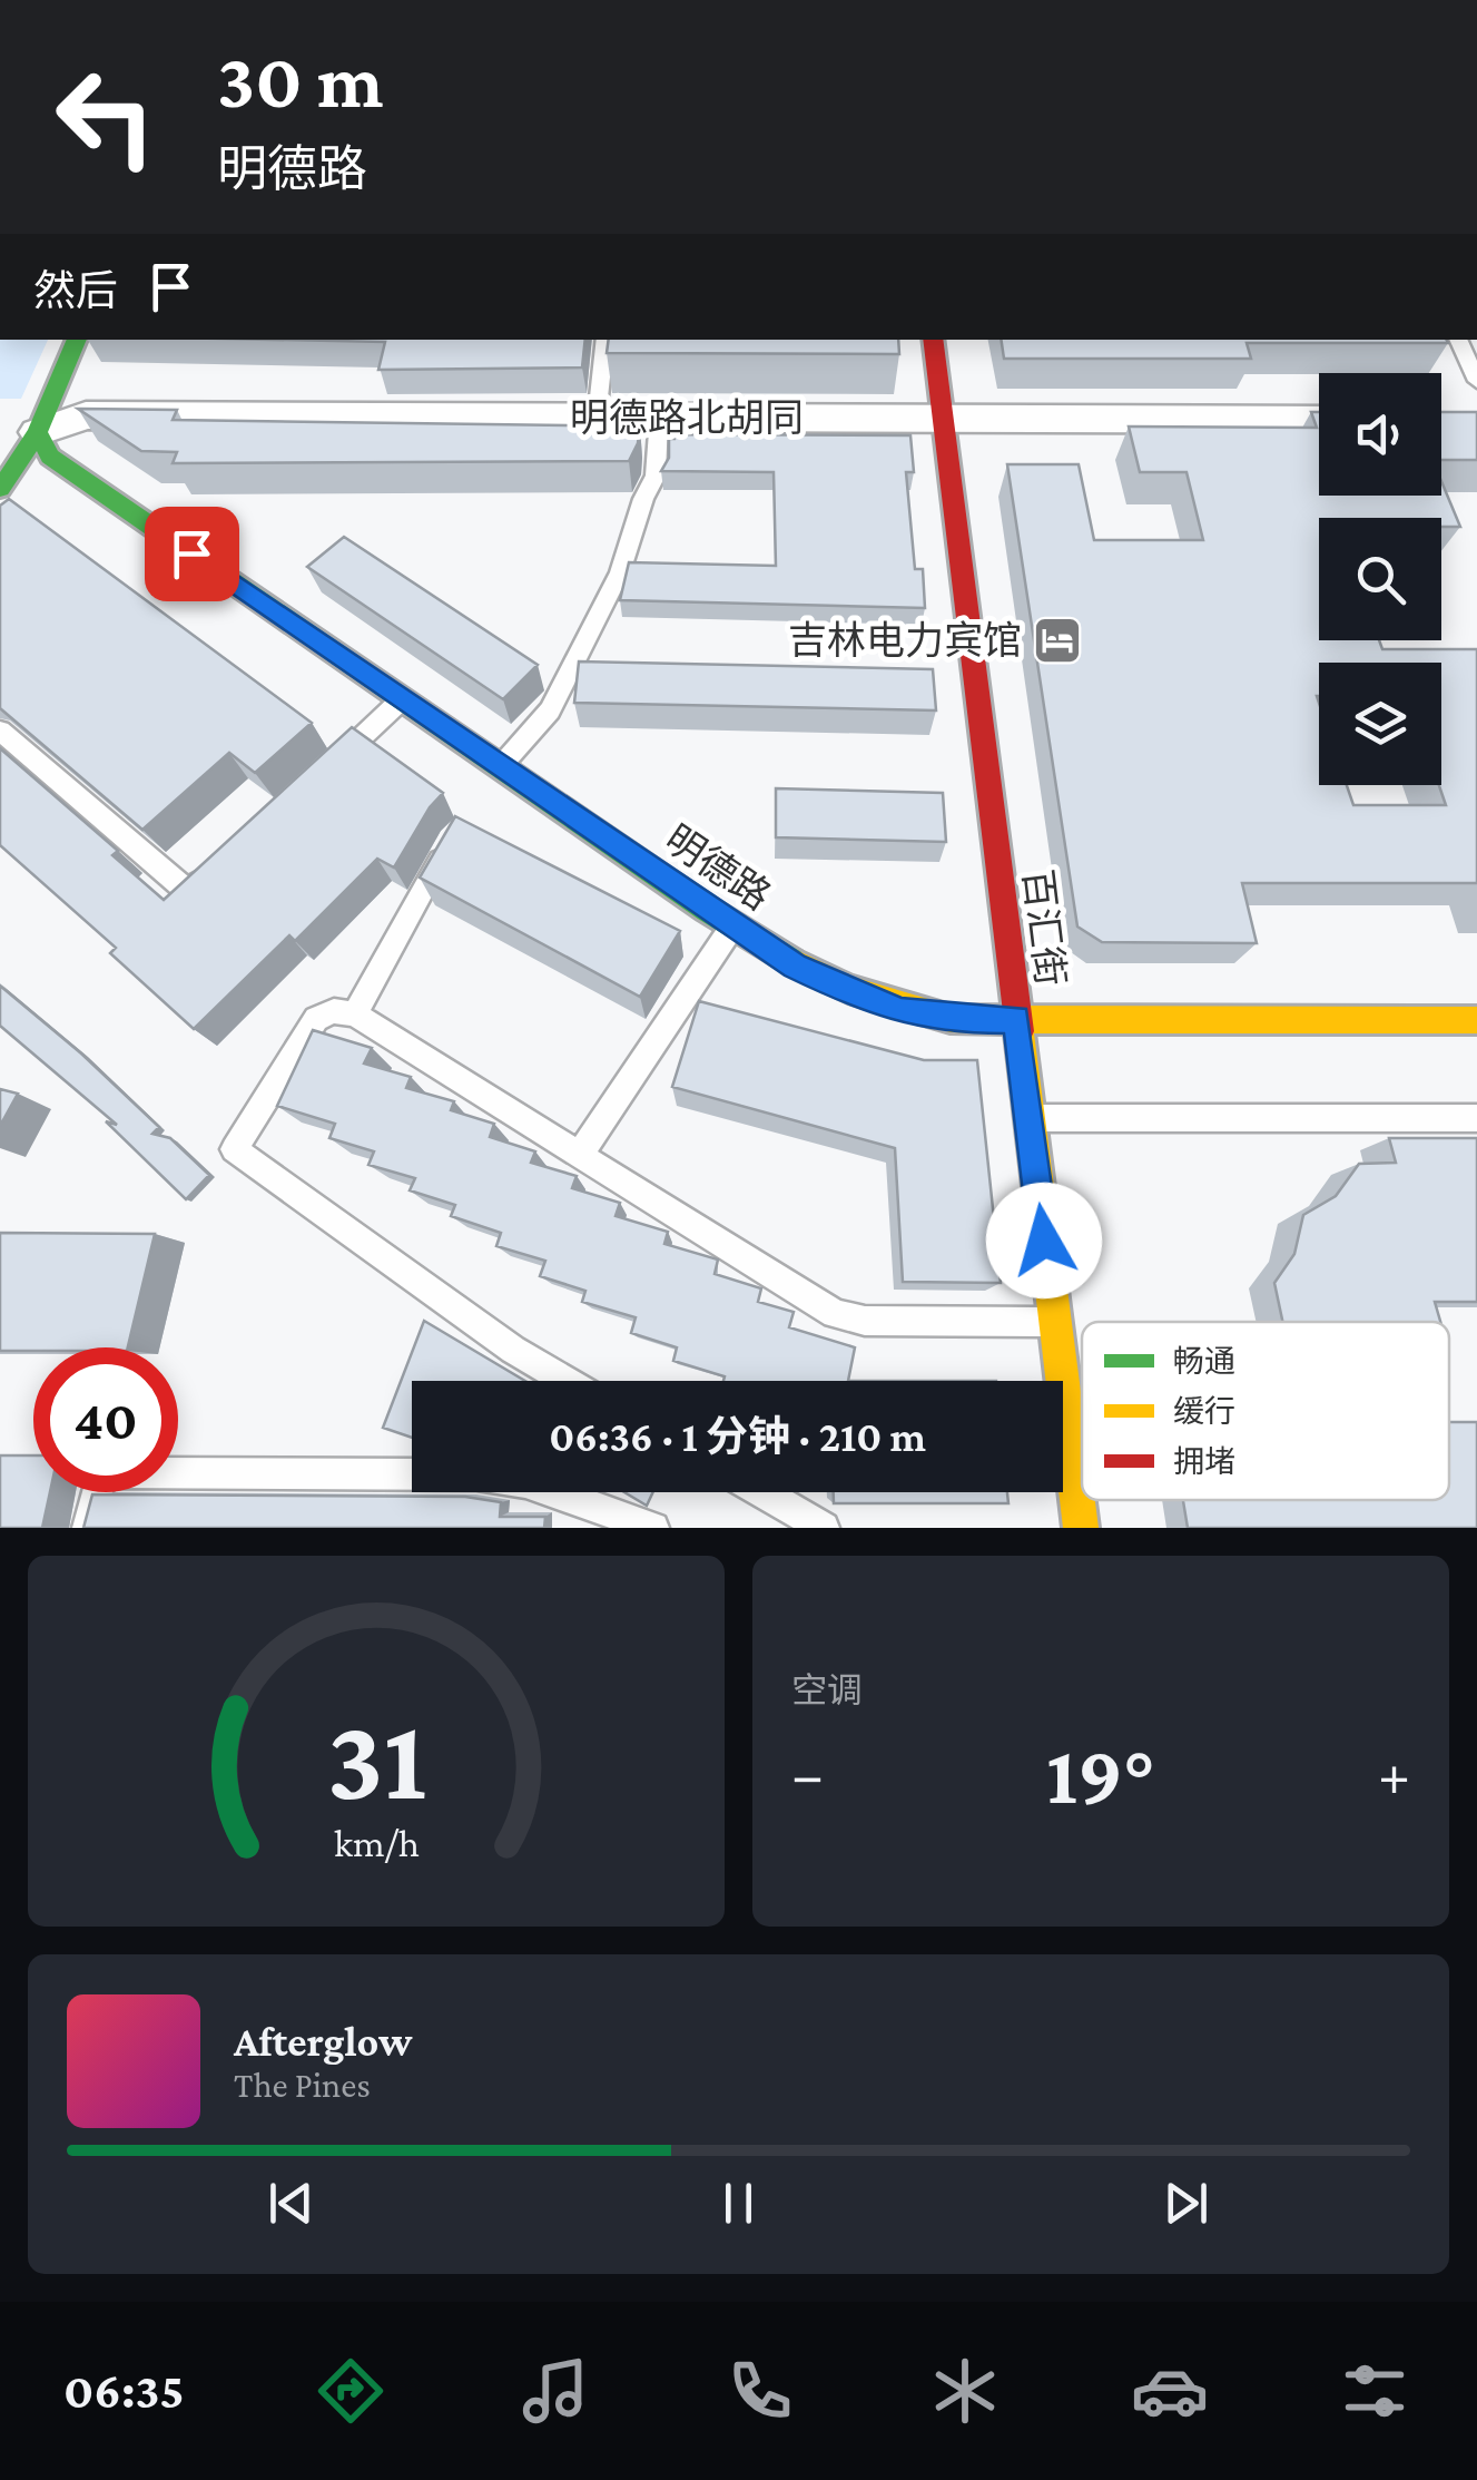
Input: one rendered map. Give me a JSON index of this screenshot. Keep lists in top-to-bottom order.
{
  "streets": {
    "street": ["明德路北胡同", "明德路", "百汇街"]
  },
  "crossings": [
    ["明德路北胡同", "明德路"],
    ["明德路北胡同", "百汇街"],
    ["明德路", "百汇街"]
  ],
  "places": {
    "hotel": ["吉林电力宾馆"]
  },
  "legend": ["畅通", "缓行", "拥堵"],
  "page": {
    "turn": ["30 m", "明德路"],
    "then": "然后",
    "limit": "40",
    "trip": "06:36 · 1 分钟 · 210 m",
    "tile": "空调",
    "heat": ["−", "19°", "+"],
    "song": ["Afterglow", "The Pines"],
    "tabs": "06:35",
    "gauge": ["31", "km/h"]
  }
}
